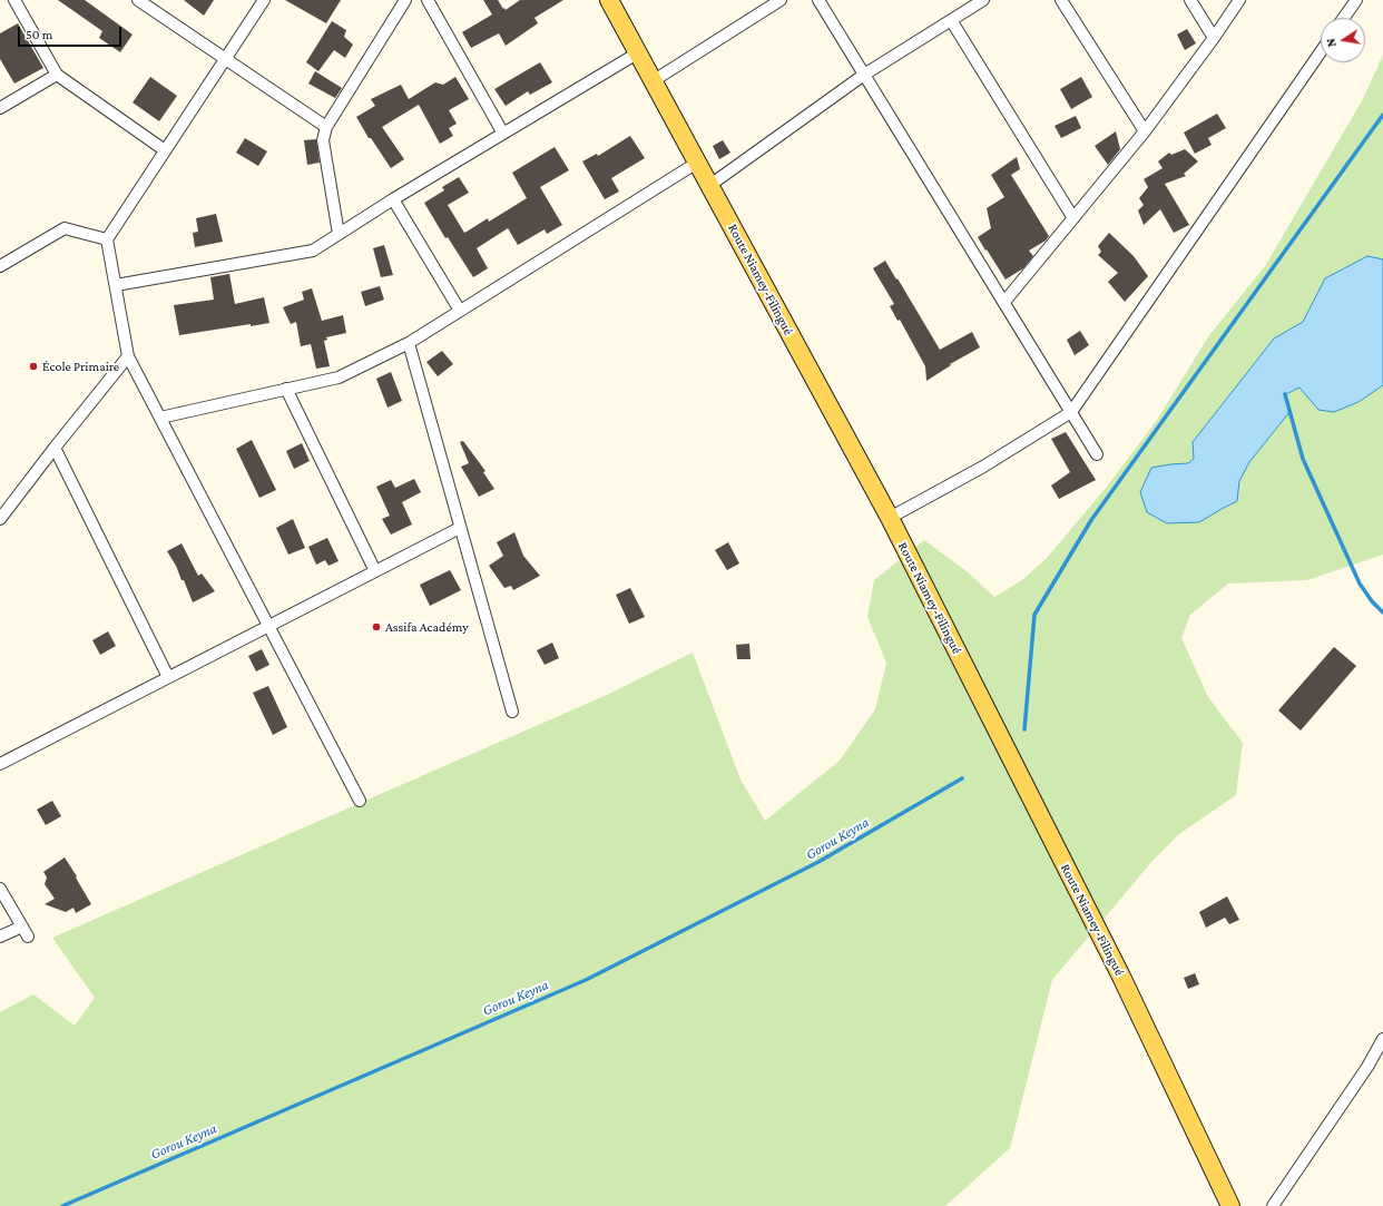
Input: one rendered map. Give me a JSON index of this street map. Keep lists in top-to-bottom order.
{
  "streets": {
    "main road": ["Route Niamey-Filingué"]
  },
  "water": ["Gorou Keyna"],
  "places": ["École Primaire", "Assifa Académy"],
  "scale_bar": "50 m",
  "north": "left"
}
